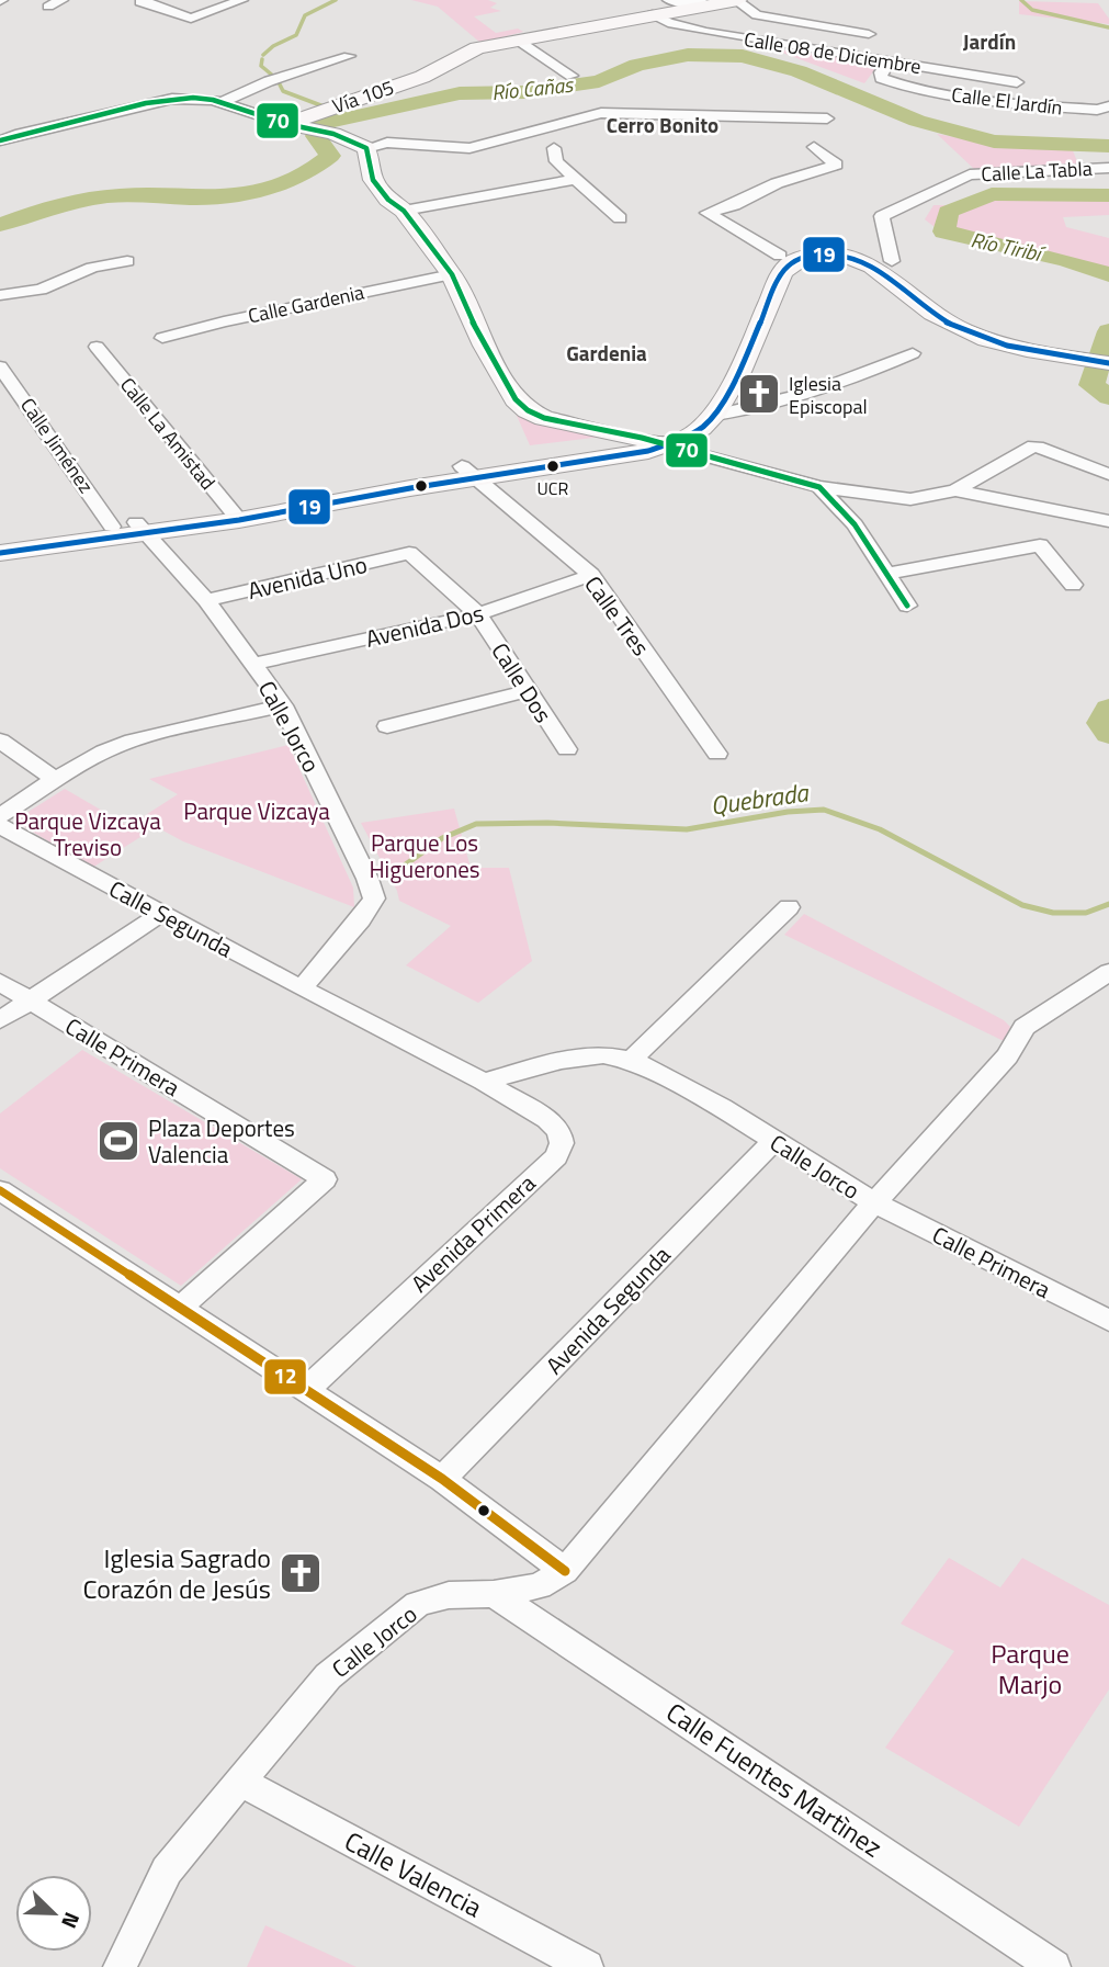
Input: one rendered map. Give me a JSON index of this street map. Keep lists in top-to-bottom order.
{
  "streets": {
    "main road": ["Vía 105"],
    "street": [
      "Calle 08 de Diciembre",
      "Calle El Jardín",
      "Calle La Tabla",
      "Calle Gardenia",
      "Calle La Amistad",
      "Calle Jiménez",
      "Avenida Uno",
      "Calle Tres",
      "Avenida Dos",
      "Calle Dos",
      "Calle Jorco",
      "Calle Segunda",
      "Calle Primera",
      "Avenida Primera",
      "Avenida Segunda",
      "Calle Fuentes Martìnez",
      "Calle Valencia"
    ]
  },
  "crossings": [
    ["Calle 08 de Diciembre", "Vía 105"],
    ["Calle 08 de Diciembre", "Calle El Jardín"],
    ["Calle Jiménez", "Calle Jorco"],
    ["Avenida Uno", "Calle Dos"],
    ["Avenida Uno", "Calle Jorco"],
    ["Calle Tres", "Avenida Dos"],
    ["Avenida Dos", "Calle Dos"],
    ["Avenida Dos", "Calle Jorco"],
    ["Calle Jorco", "Calle Segunda"],
    ["Calle Jorco", "Calle Primera"],
    ["Calle Jorco", "Avenida Primera"],
    ["Calle Jorco", "Avenida Segunda"],
    ["Calle Jorco", "Calle Fuentes Martìnez"],
    ["Calle Jorco", "Calle Valencia"]
  ],
  "districts": ["Jardín", "Cerro Bonito", "Gardenia"],
  "water": ["Río Cañas", "Río Tiribí", "Quebrada"],
  "parks": [
    "Parque Vizcaya",
    "Parque Vizcaya Treviso",
    "Parque Los Higuerones",
    "Parque Marjo"
  ],
  "places": {
    "church": ["Iglesia Episcopal", "Iglesia Sagrado Corazón de Jesús"],
    "other": ["UCR"],
    "sports": ["Plaza Deportes Valencia"]
  },
  "lines": ["transit line 70", "transit line 19", "transit line 12"],
  "north": "bottom right"
}
